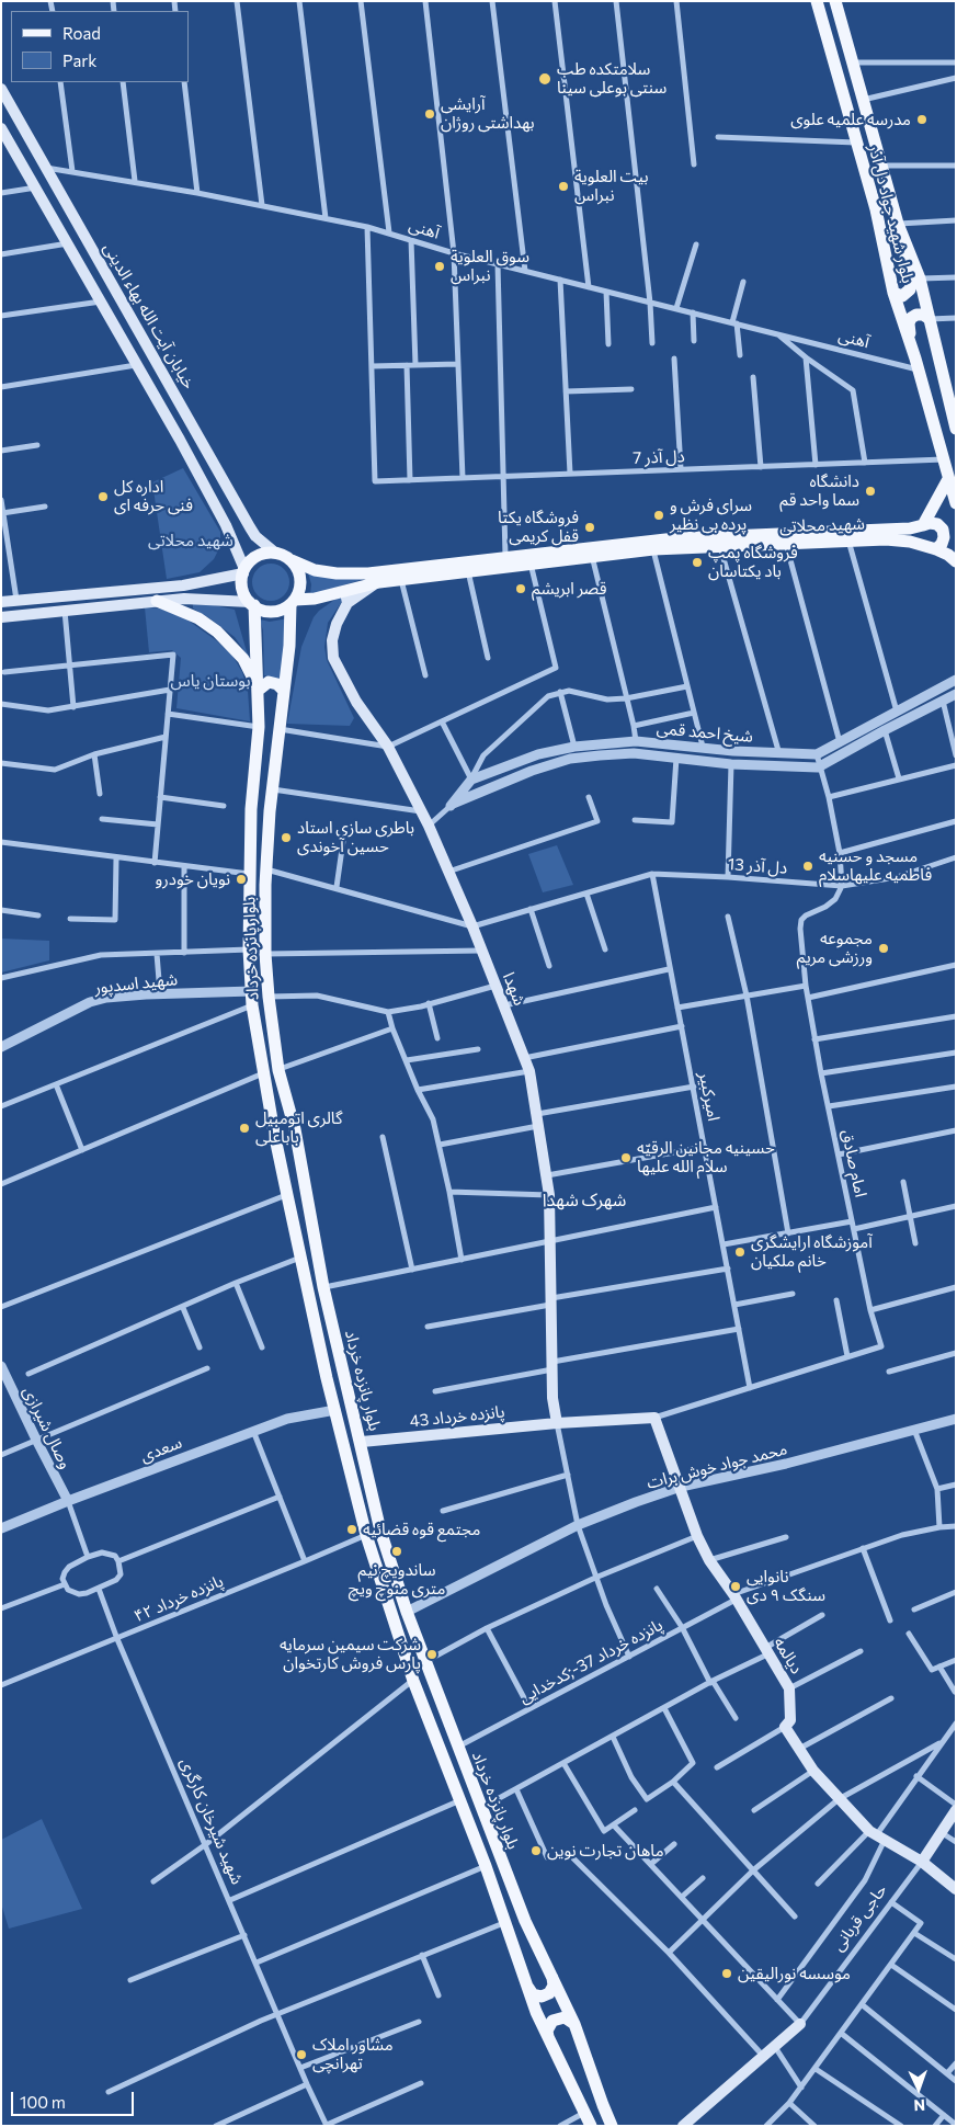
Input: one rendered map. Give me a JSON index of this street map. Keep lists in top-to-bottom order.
{
  "streets": {
    "main road": [
      "بلوار شهید جواد دل آذر",
      "خیابان آیت الله بهاء الدینی",
      "شهید محلاتی",
      "بلوار پانزده خرداد",
      "شهدا",
      "پانزده خرداد 43",
      "دیالمه",
      "حاجی قربانی"
    ],
    "street": [
      "آهنی",
      "دل آذر 7",
      "شیخ احمد قمی",
      "دل آذر 13",
      "شهید اسدپور",
      "امیرکبیر",
      "امام صادق",
      "وصال شیرازی",
      "سعدی",
      "محمد جواد خوش برات",
      "پانزده خرداد ۴۲",
      "پانزده خرداد 37-;کدخدایی",
      "شهید شیرخان کارگری"
    ]
  },
  "crossings": [
    ["بلوار شهید جواد دل آذر", "آهنی"],
    ["آهنی", "خیابان آیت الله بهاء الدینی"],
    ["خیابان آیت الله بهاء الدینی", "شهید محلاتی"],
    ["خیابان آیت الله بهاء الدینی", "بلوار پانزده خرداد"],
    ["شهید محلاتی", "بلوار پانزده خرداد"],
    ["شهید محلاتی", "شهدا"],
    ["شیخ احمد قمی", "شهدا"],
    ["دل آذر 13", "شهدا"],
    ["دل آذر 13", "امیرکبیر"],
    ["دل آذر 13", "امام صادق"],
    ["بلوار پانزده خرداد", "شهید اسدپور"],
    ["بلوار پانزده خرداد", "پانزده خرداد 43"],
    ["بلوار پانزده خرداد", "سعدی"],
    ["بلوار پانزده خرداد", "محمد جواد خوش برات"],
    ["بلوار پانزده خرداد", "پانزده خرداد ۴۲"],
    ["بلوار پانزده خرداد", "پانزده خرداد 37-;کدخدایی"],
    ["شهدا", "پانزده خرداد 43"],
    ["پانزده خرداد 43", "دیالمه"],
    ["وصال شیرازی", "سعدی"],
    ["محمد جواد خوش برات", "دیالمه"],
    ["پانزده خرداد ۴۲", "شهید شیرخان کارگری"],
    ["دیالمه", "پانزده خرداد 37-;کدخدایی"]
  ],
  "districts": ["شهرک شهدا"],
  "parks": ["شهید محلاتی", "بوستان یاس"],
  "places": [
    "سلامتکده طب سنتی بوعلی سینا",
    "آرایشی بهداشتی روژان",
    "مدرسه علمیه علوی",
    "بيت العلوية نبراس",
    "سوق العلوية نبراس",
    "دانشگاه سما واحد قم",
    "اداره کل فنی حرفه ای",
    "سرای فرش و پرده بی نظیر",
    "فروشگاه یکتا قفل کریمی",
    "فروشگاه پمپ باد یکتاسان",
    "قصر ابریشم",
    "باطری سازی استاد حسین آخوندی",
    "مسجد و حسنیه فاطمیه علیهاسلام",
    "نویان خودرو",
    "مجموعه ورزشی مریم",
    "گالری اتومبیل باباعلی",
    "حسینیه مجانین الرقیّه سلام الله علیها",
    "آموزشگاه ارایشگری خانم ملکیان",
    "مجتمع قوه قضائیه",
    "ساندویچ نیم متری منوچ ویچ",
    "نانوایی سنگک ۹ دی",
    "شرکت سیمین سرمایه پارس فروش کارتخوان",
    "ماهان تجارت نوین",
    "موسسه نورالیقین",
    "مشاور املاک تهرانچی"
  ],
  "legend": ["Road", "Park"],
  "scale_bar": "100 m",
  "north": "bottom"
}
